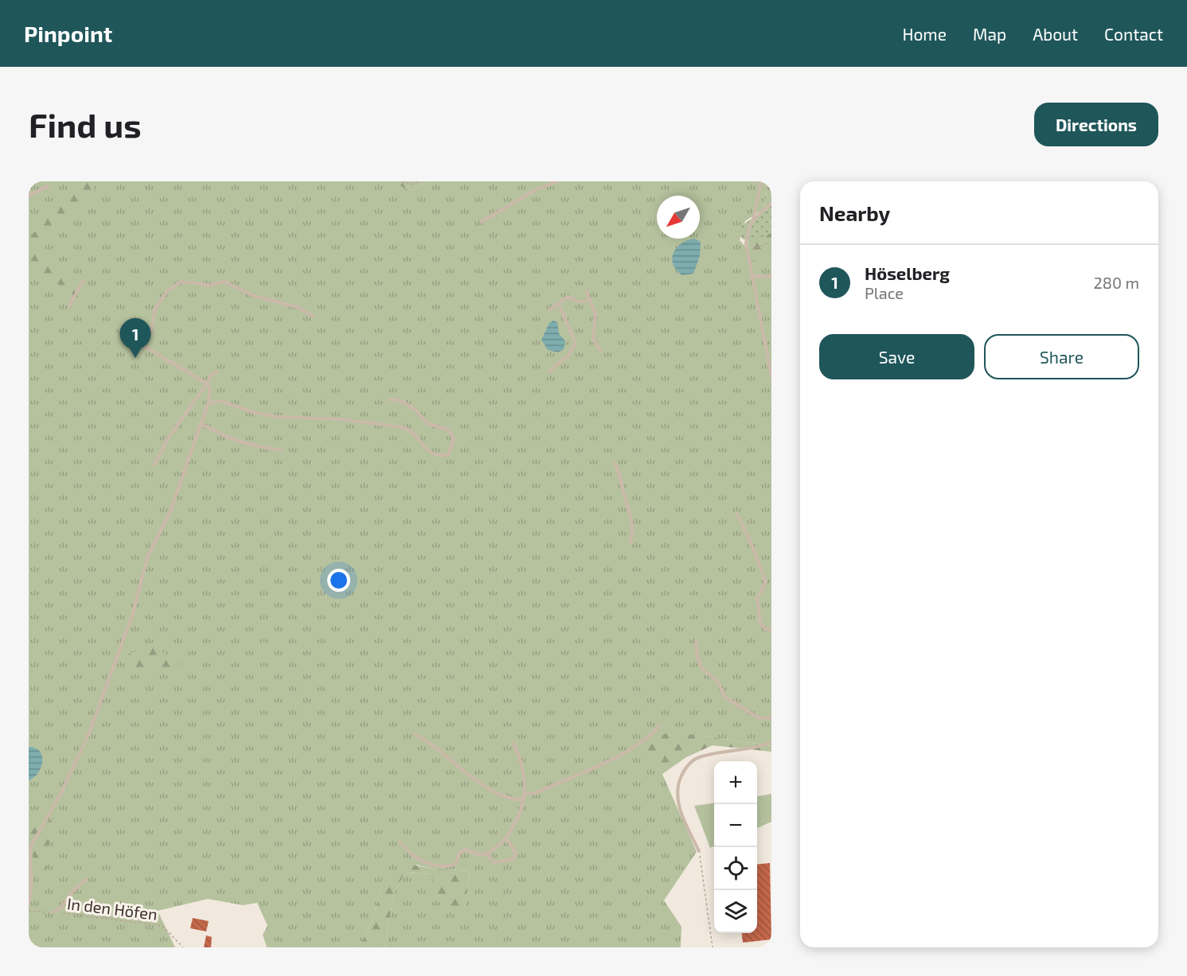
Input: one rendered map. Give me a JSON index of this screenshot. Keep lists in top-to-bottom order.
{
  "streets": {
    "path": ["In den Höfen"]
  },
  "north": "bottom left",
  "page": {
    "header": "Pinpoint",
    "nav": [
      "Home",
      "Map",
      "About",
      "Contact"
    ],
    "buttons": [
      "Directions",
      ["Save", "Share"]
    ],
    "title": "Find us",
    "heading": "Nearby",
    "list": [
      {
        "mark": "1",
        "name": "Höselberg",
        "note": "Place",
        "value": "280 m"
      }
    ],
    "pins": "1",
    "map_buttons": ["+", "−"]
  }
}
